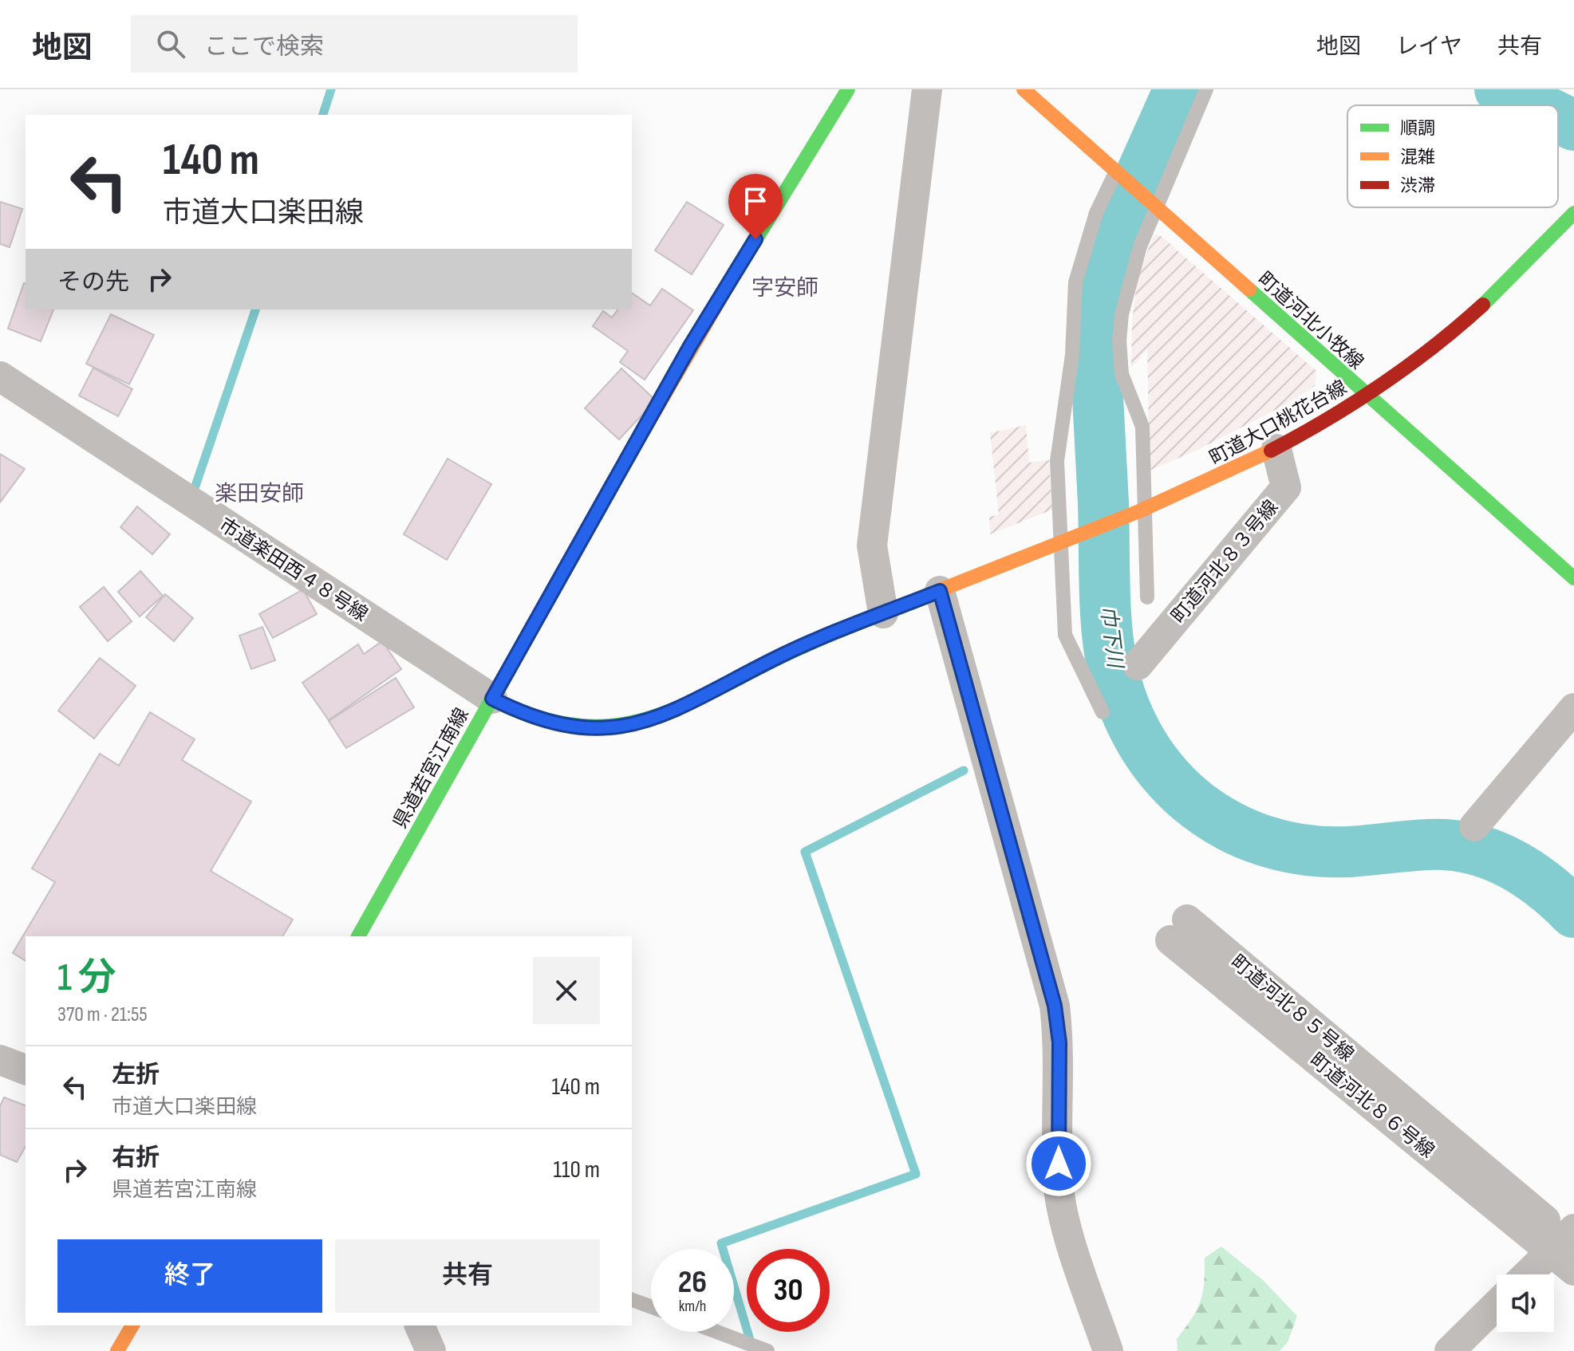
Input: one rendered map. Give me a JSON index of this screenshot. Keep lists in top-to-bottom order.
{
  "streets": {
    "street": [
      "町道河北小牧線",
      "町道大口桃花台線",
      "町道河北８３号線",
      "市道楽田西４８号線",
      "県道若宮江南線",
      "町道河北８５号線"
    ]
  },
  "crossings": [
    ["町道河北小牧線", "町道大口桃花台線"],
    ["町道大口桃花台線", "町道河北８３号線"],
    ["町道大口桃花台線", "市道楽田西４８号線"],
    ["町道大口桃花台線", "県道若宮江南線"],
    ["市道楽田西４８号線", "県道若宮江南線"]
  ],
  "districts": ["字安師", "楽田安師"],
  "water": ["巾下川"],
  "legend": ["順調", "混雑", "渋滞"],
  "page": {
    "header": "地図",
    "search": "ここで検索",
    "nav": ["地図", "レイヤ", "共有"],
    "turn": ["140 m", "市道大口楽田線"],
    "then": "その先",
    "heading": ["1 分", "370 m · 21:55"],
    "list": [
      {
        "name": "左折",
        "note": "市道大口楽田線",
        "value": "140 m"
      },
      {
        "name": "右折",
        "note": "県道若宮江南線",
        "value": "110 m"
      }
    ],
    "buttons": ["終了", "共有"],
    "speed": "26 km/h",
    "limit": "30"
  }
}
